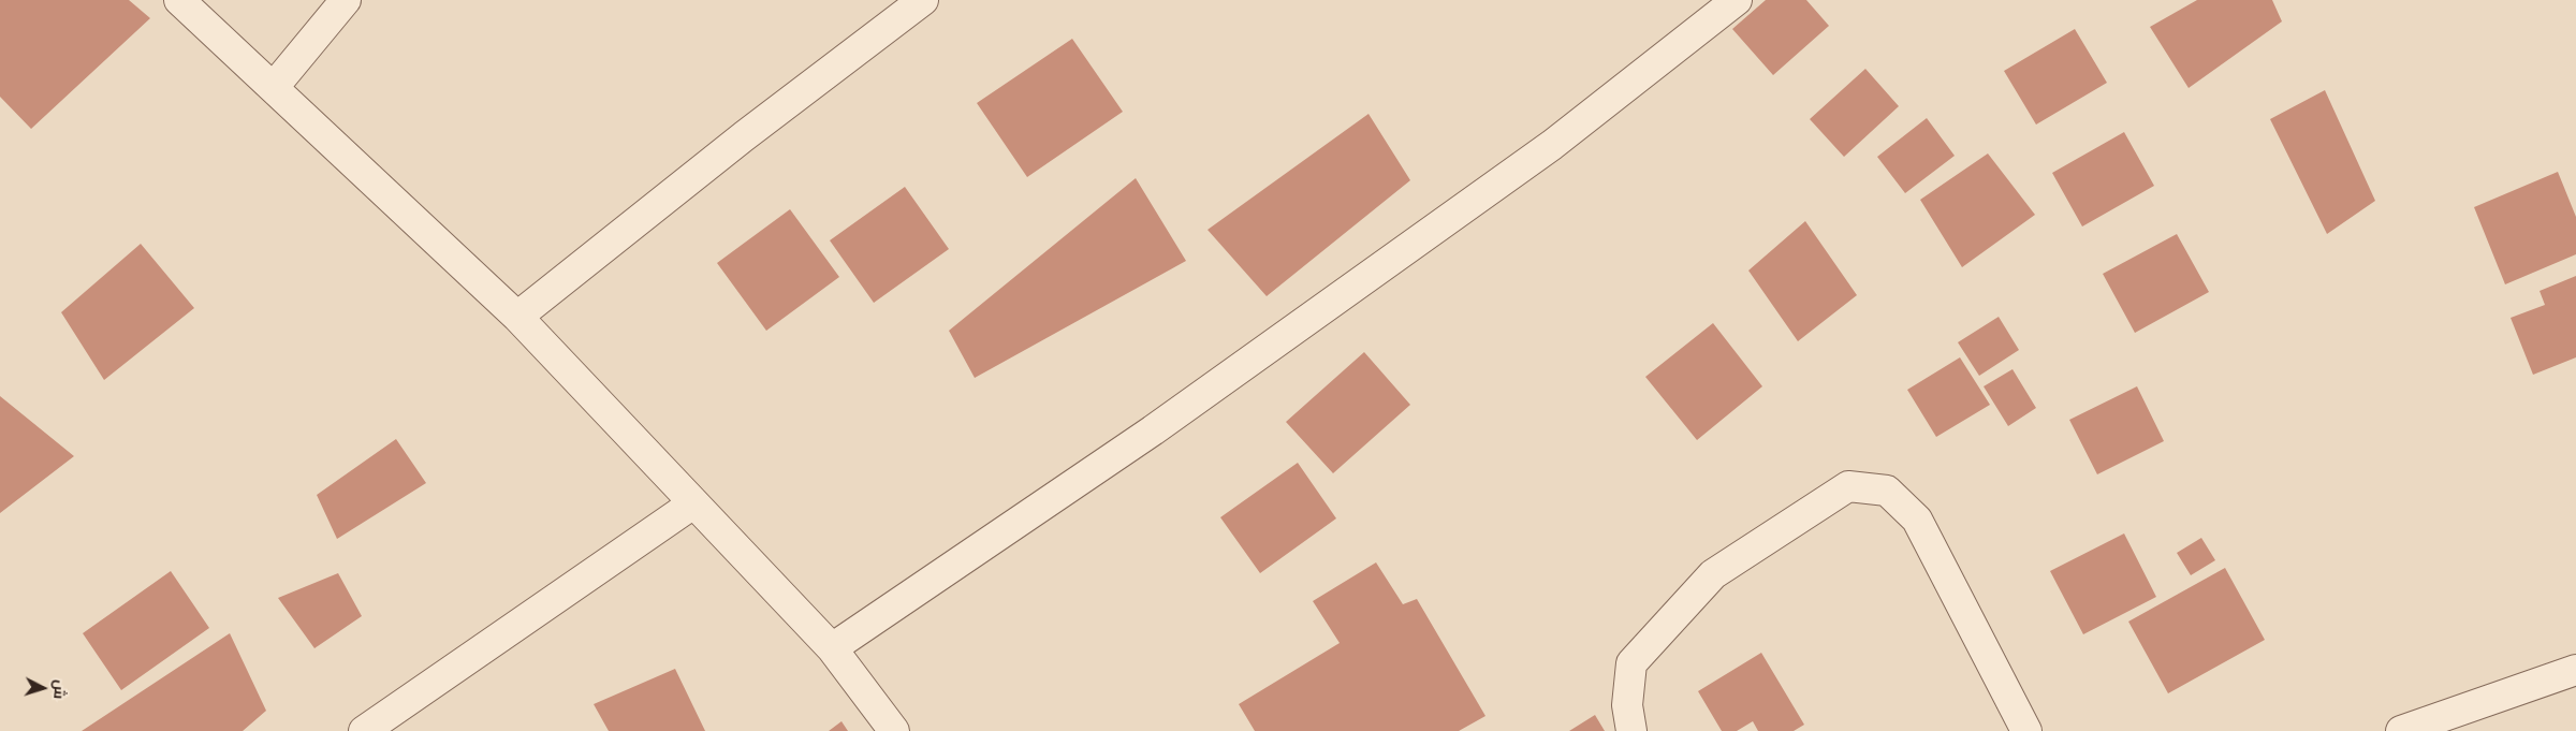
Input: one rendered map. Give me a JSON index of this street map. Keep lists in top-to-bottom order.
{
  "north": "right"
}
